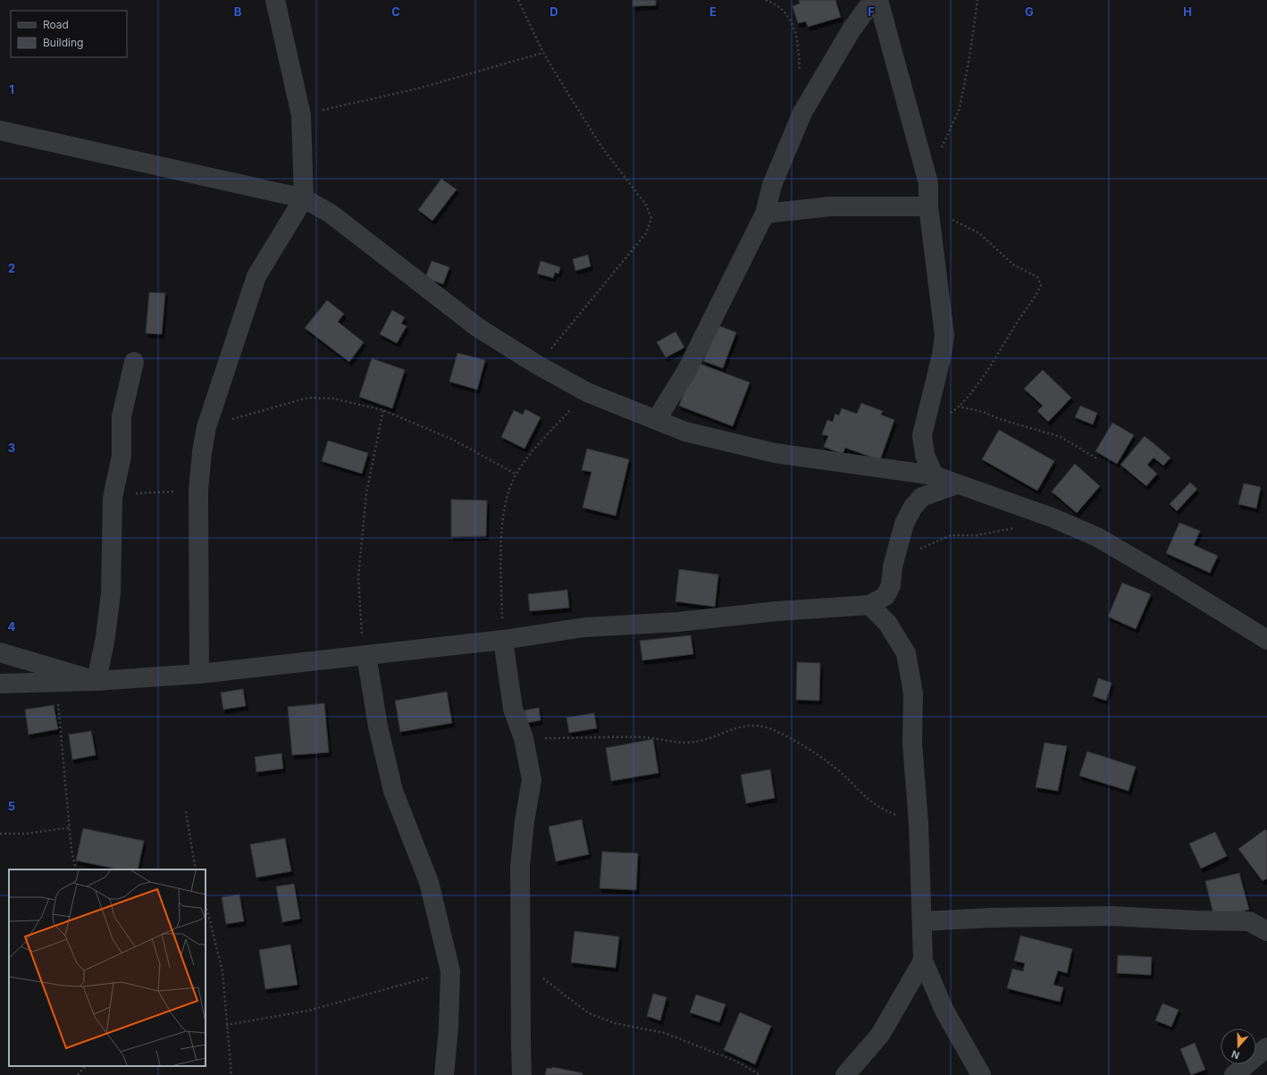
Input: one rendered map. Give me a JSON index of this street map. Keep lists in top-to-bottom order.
{
  "legend": ["Road", "Building"],
  "north": "bottom",
  "grid": {
    "columns": [
      "B",
      "C",
      "D",
      "E",
      "F",
      "G",
      "H"
    ],
    "rows": [
      "1",
      "2",
      "3",
      "4",
      "5"
    ]
  }
}
